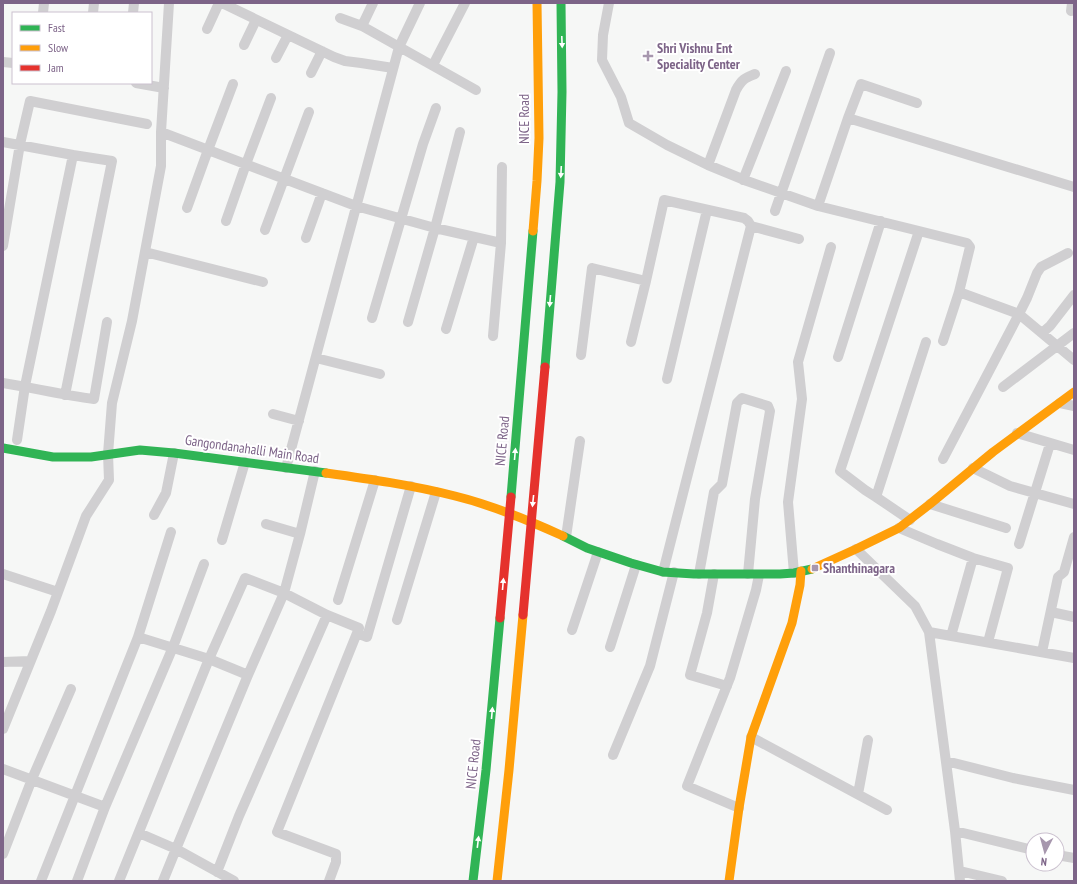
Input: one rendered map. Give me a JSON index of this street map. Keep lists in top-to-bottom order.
{
  "streets": {
    "main road": ["NICE Road", "Gangondanahalli Main Road"]
  },
  "places": {
    "health": ["Shri Vishnu Ent Speciality Center"],
    "transit": ["Shanthinagara"]
  },
  "legend": ["Fast", "Slow", "Jam"],
  "north": "bottom"
}
